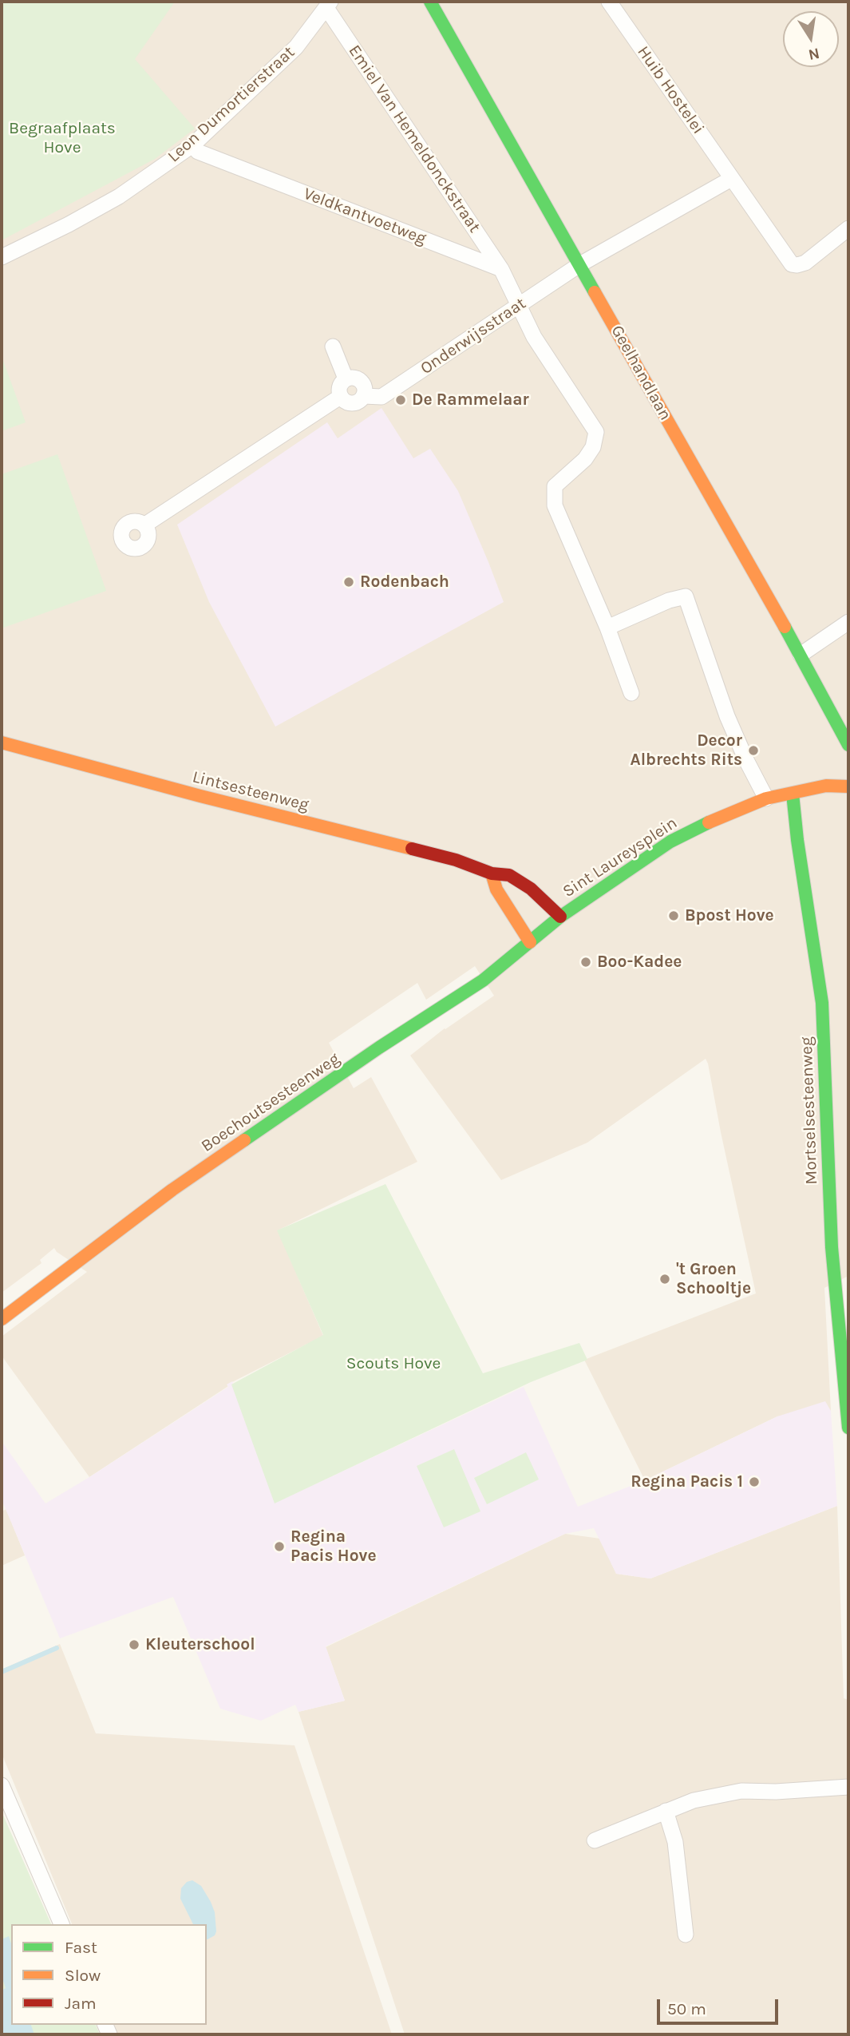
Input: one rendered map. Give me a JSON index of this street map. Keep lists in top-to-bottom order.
{
  "streets": {
    "street": [
      "Huib Hostelei",
      "Leon Dumortierstraat",
      "Emiel Van Hemeldonckstraat",
      "Veldkantvoetweg",
      "Onderwijsstraat",
      "Geelhandlaan",
      "Lintsesteenweg",
      "Sint Laureysplein",
      "Boechoutsesteenweg",
      "Mortselsesteenweg"
    ]
  },
  "crossings": [
    ["Leon Dumortierstraat", "Emiel Van Hemeldonckstraat"],
    ["Leon Dumortierstraat", "Veldkantvoetweg"],
    ["Emiel Van Hemeldonckstraat", "Veldkantvoetweg"],
    ["Onderwijsstraat", "Geelhandlaan"],
    ["Lintsesteenweg", "Sint Laureysplein"],
    ["Lintsesteenweg", "Boechoutsesteenweg"],
    ["Sint Laureysplein", "Boechoutsesteenweg"],
    ["Sint Laureysplein", "Mortselsesteenweg"]
  ],
  "parks": ["Begraafplaats Hove", "Scouts Hove"],
  "places": [
    "De Rammelaar",
    "Rodenbach",
    "Decor Albrechts Rits",
    "Bpost Hove",
    "Boo-Kadee",
    "'t Groen Schooltje",
    "Regina Pacis 1",
    "Regina Pacis Hove",
    "Kleuterschool"
  ],
  "legend": ["Fast", "Slow", "Jam"],
  "scale_bar": "50 m",
  "north": "bottom"
}
